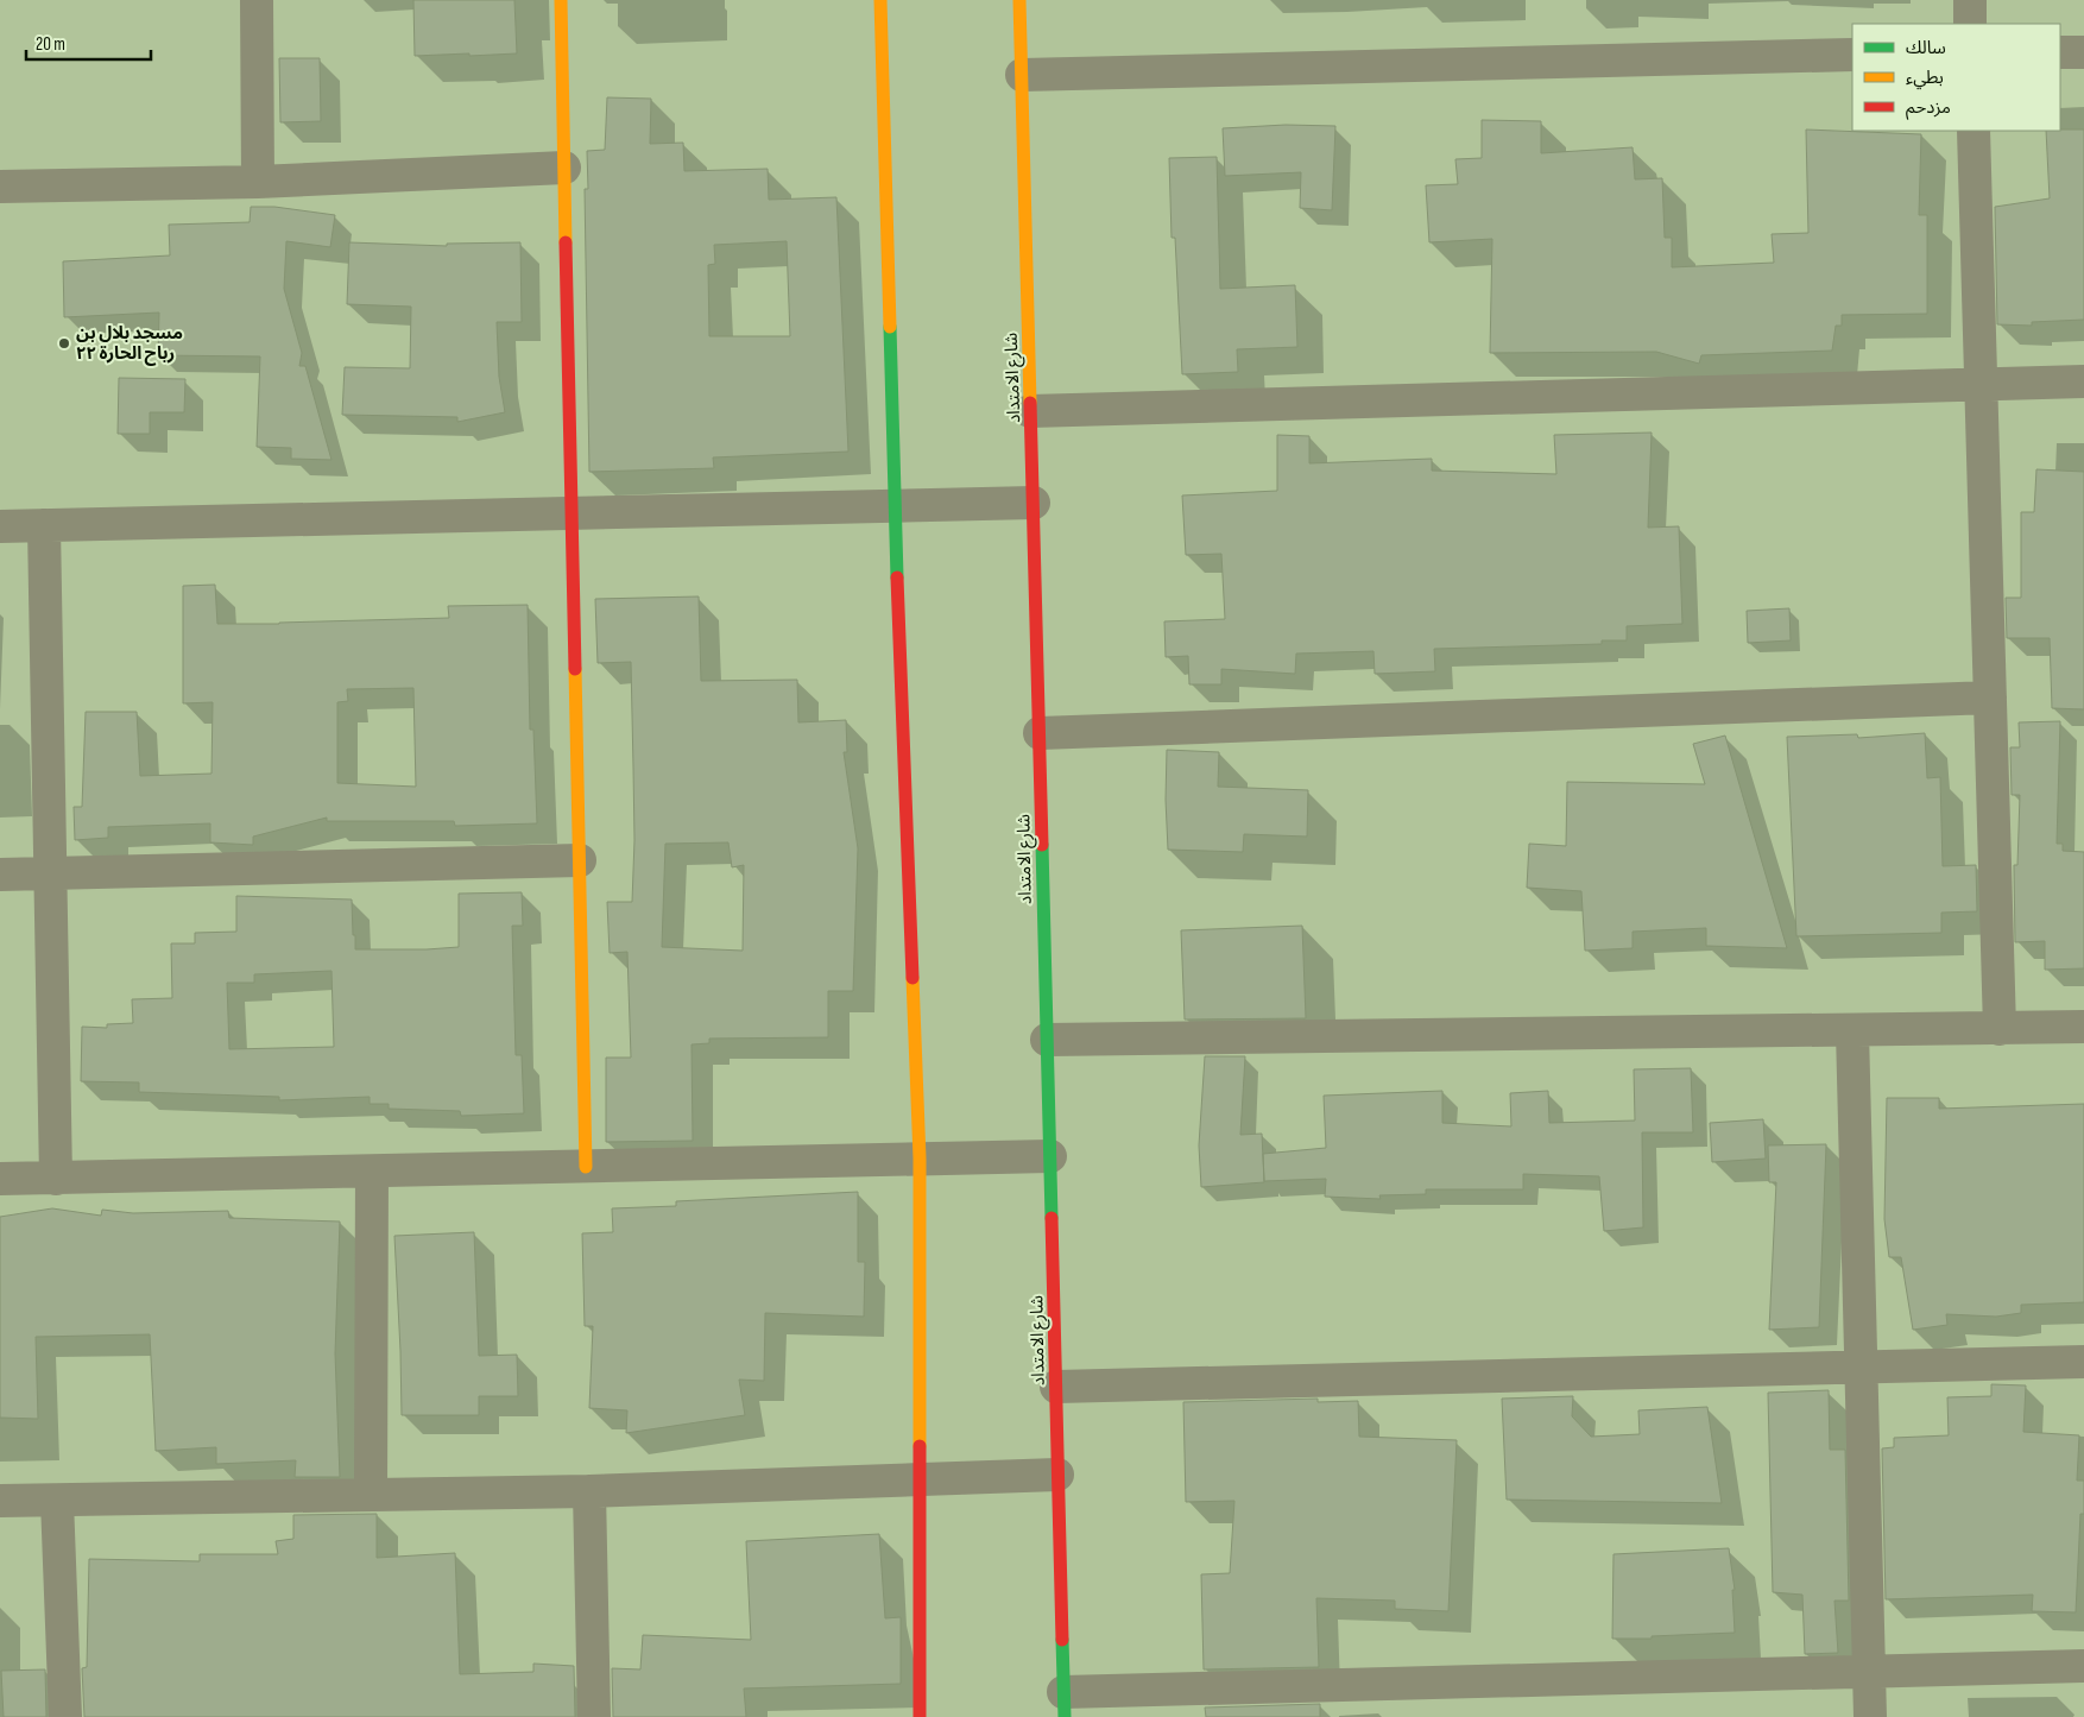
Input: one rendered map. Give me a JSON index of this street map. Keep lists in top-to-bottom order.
{
  "streets": {
    "street": ["شارع الامتداد"]
  },
  "places": ["مسجد بلال بن رباح الحارة ٢٢"],
  "legend": ["سالك", "بطيء", "مزدحم"],
  "scale_bar": "20 m"
}
